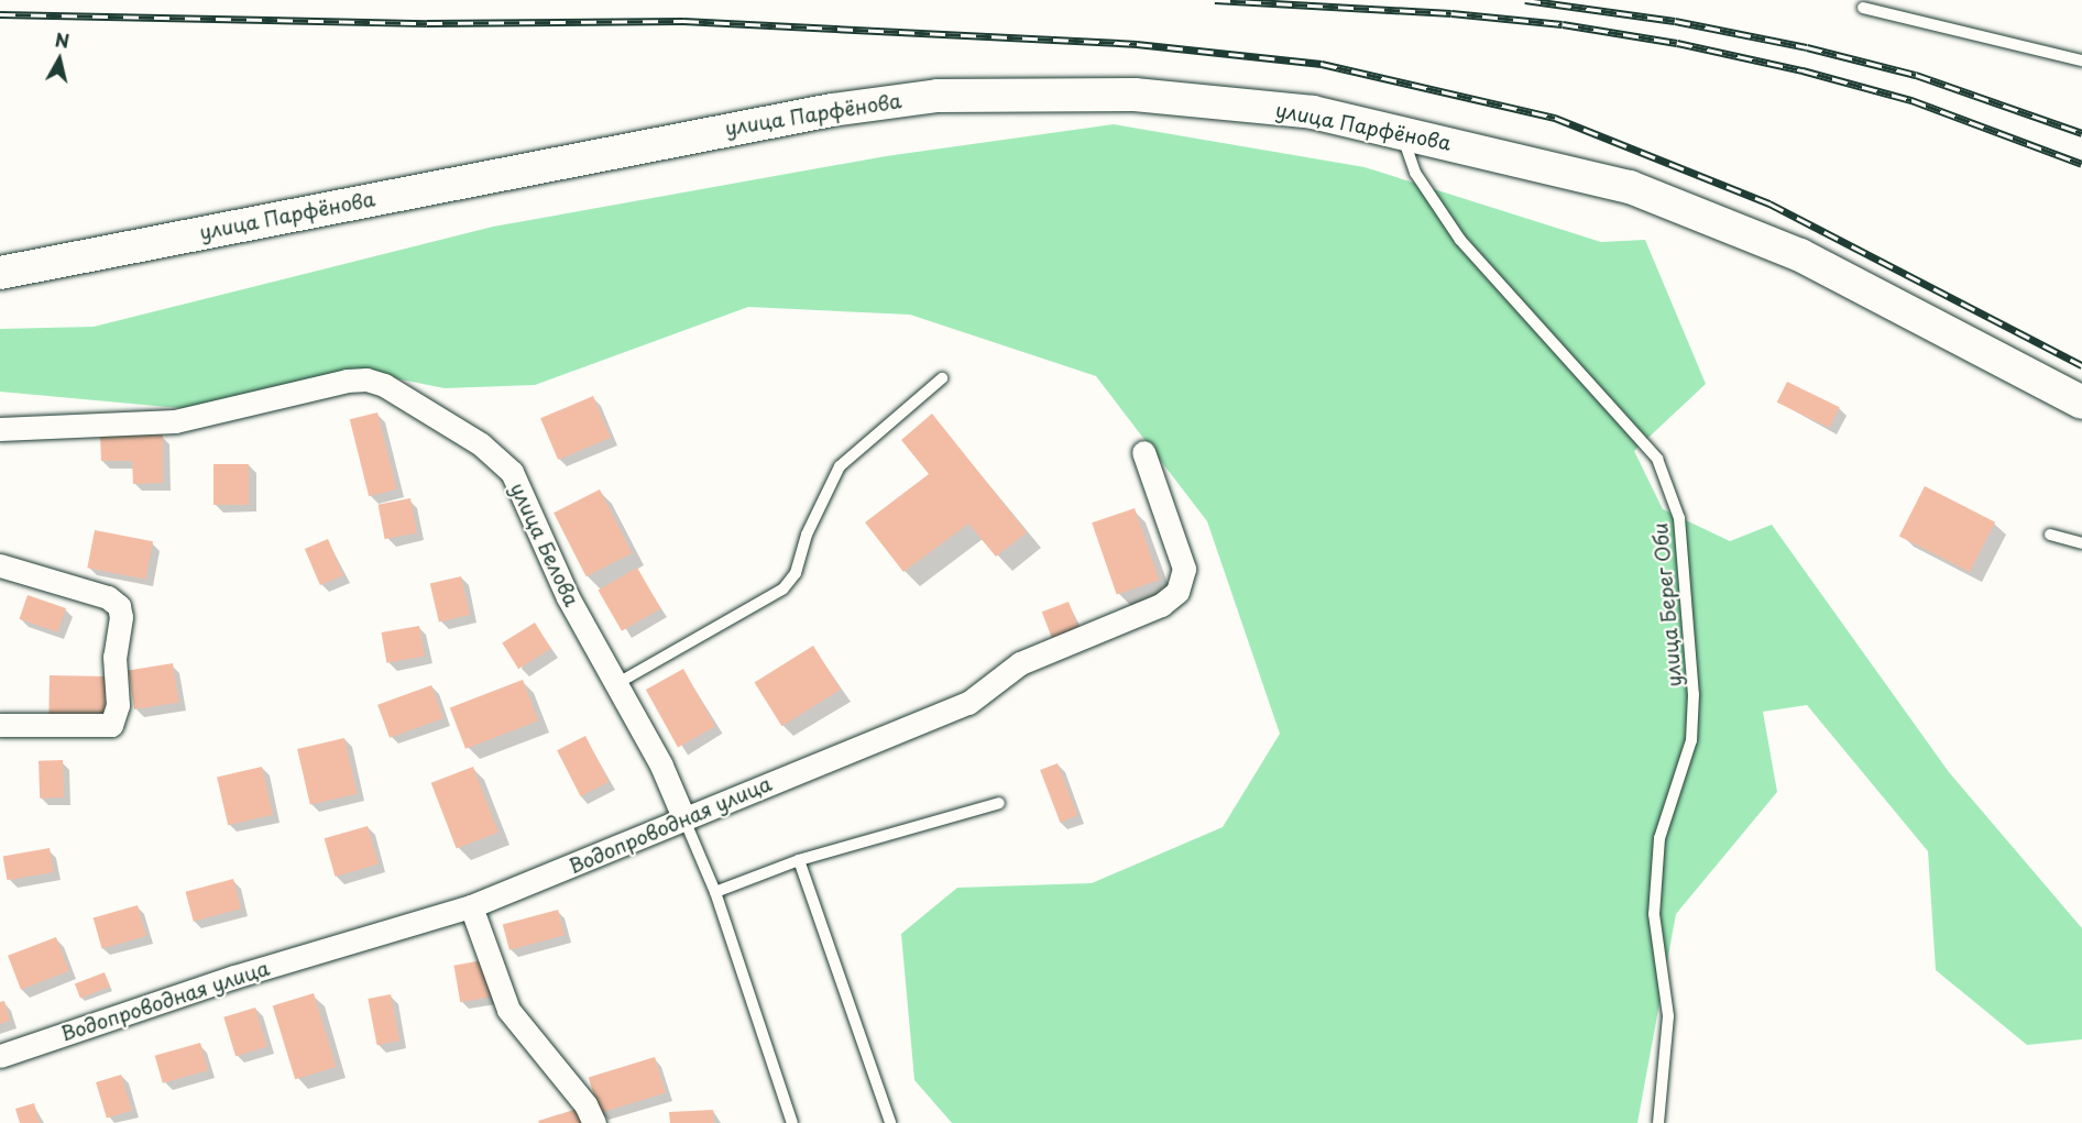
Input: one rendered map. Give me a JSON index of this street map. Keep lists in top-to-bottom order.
{
  "streets": {
    "main road": ["улица Парфёнова"],
    "street": ["улица Белова", "Водопроводная улица"],
    "lane": ["улица Берег Оби"]
  },
  "crossings": [
    ["улица Парфёнова", "улица Берег Оби"],
    ["улица Белова", "Водопроводная улица"]
  ],
  "north": "top"
}
